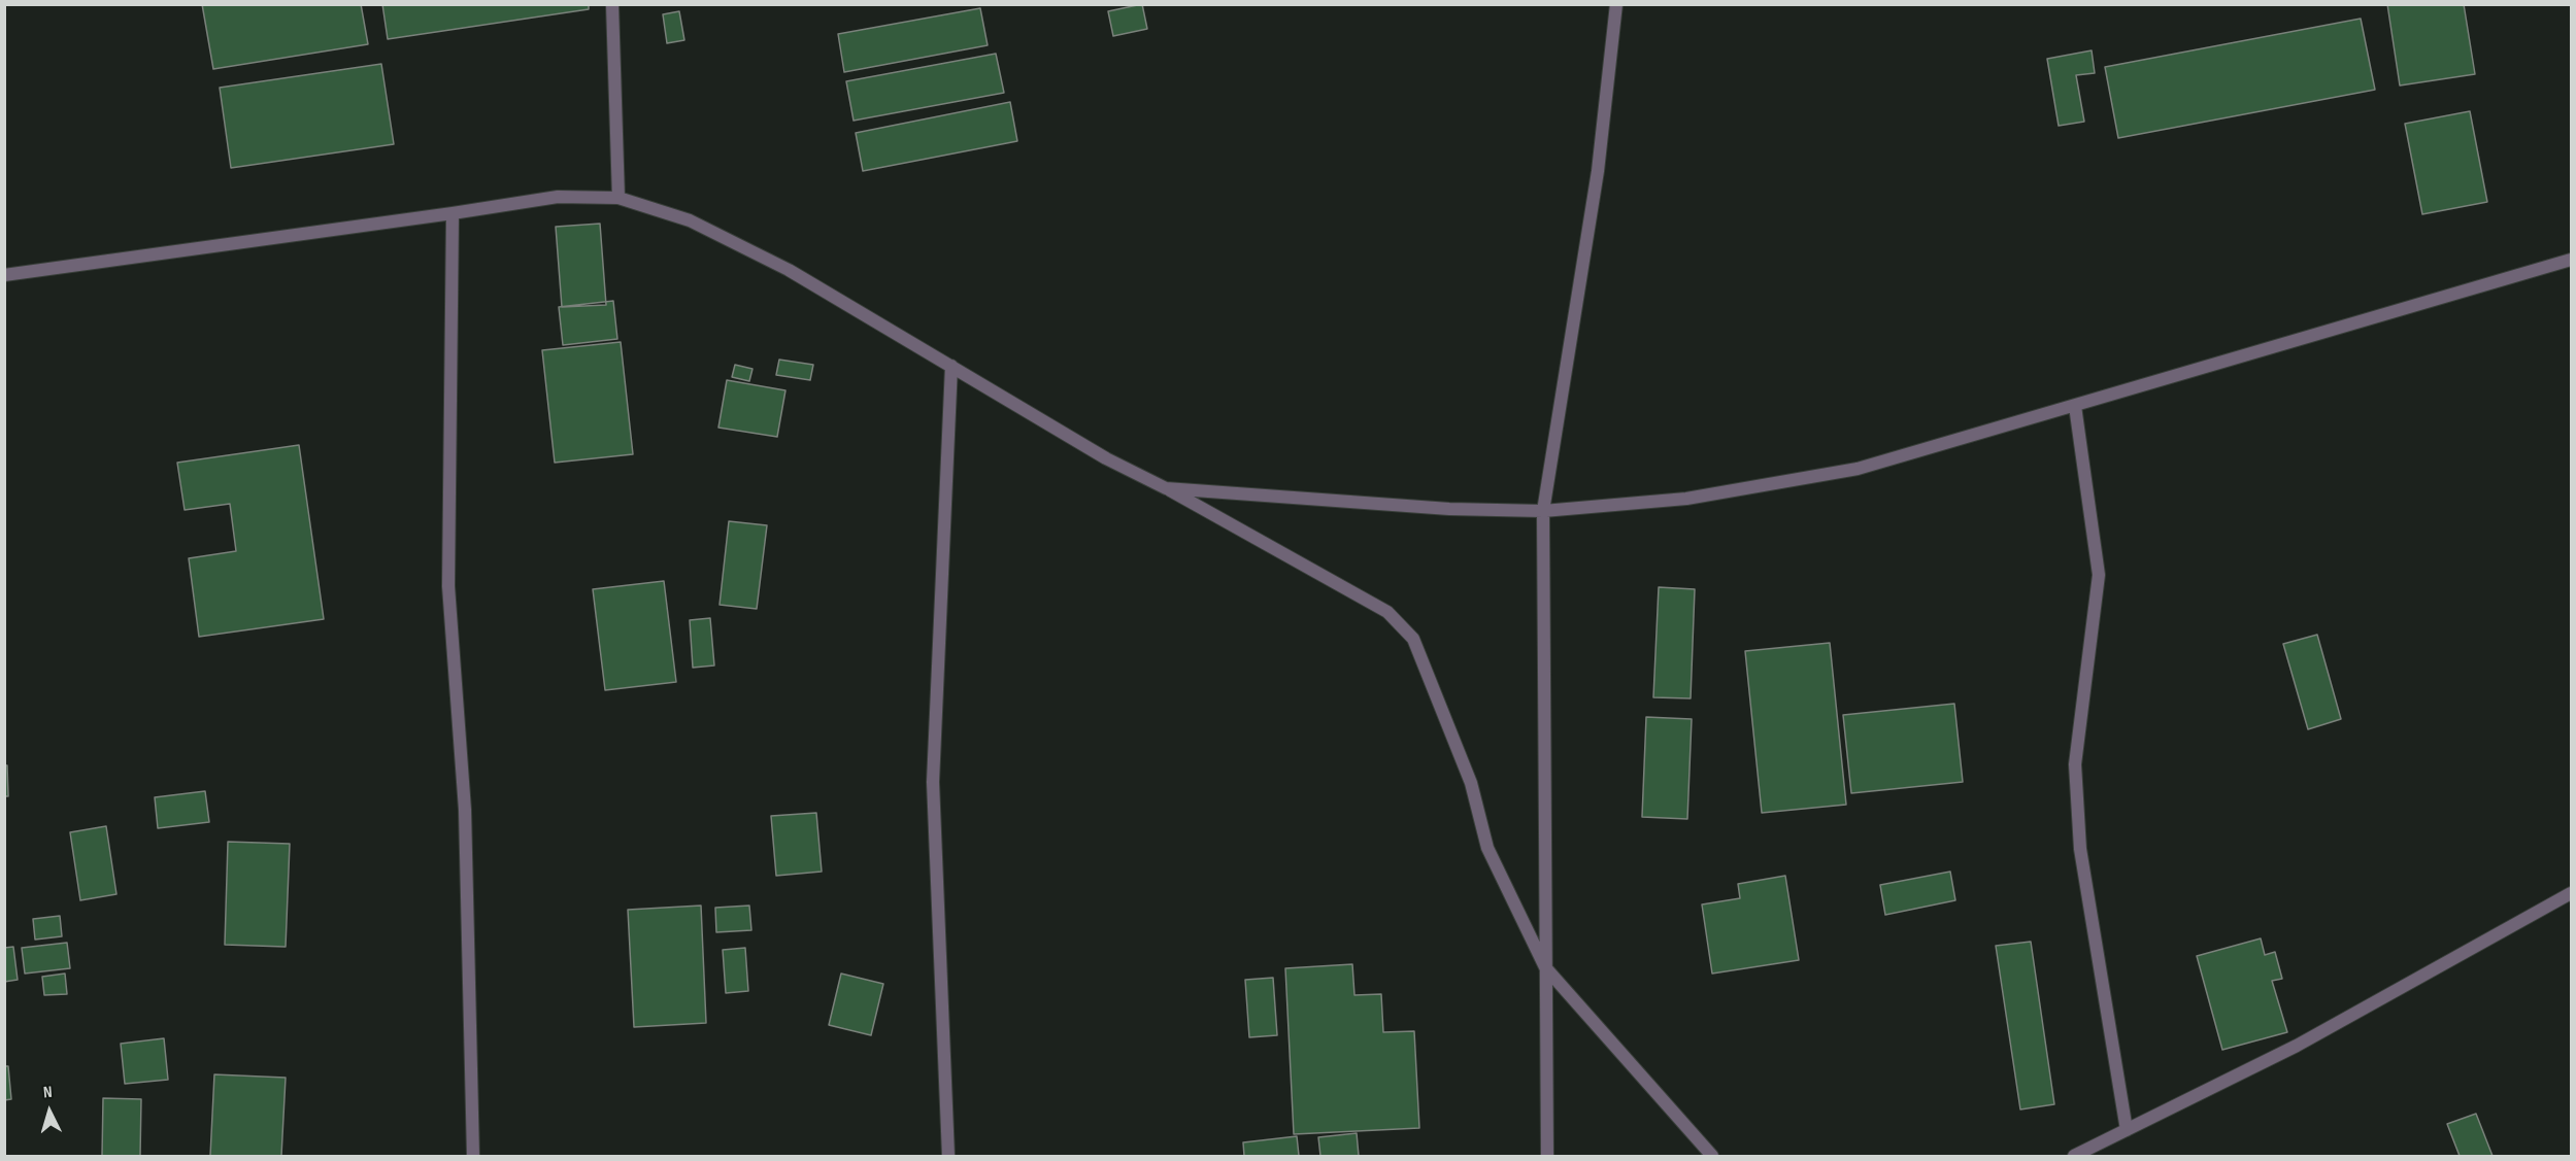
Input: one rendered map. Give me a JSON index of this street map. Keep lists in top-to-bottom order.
{
  "north": "top"
}
